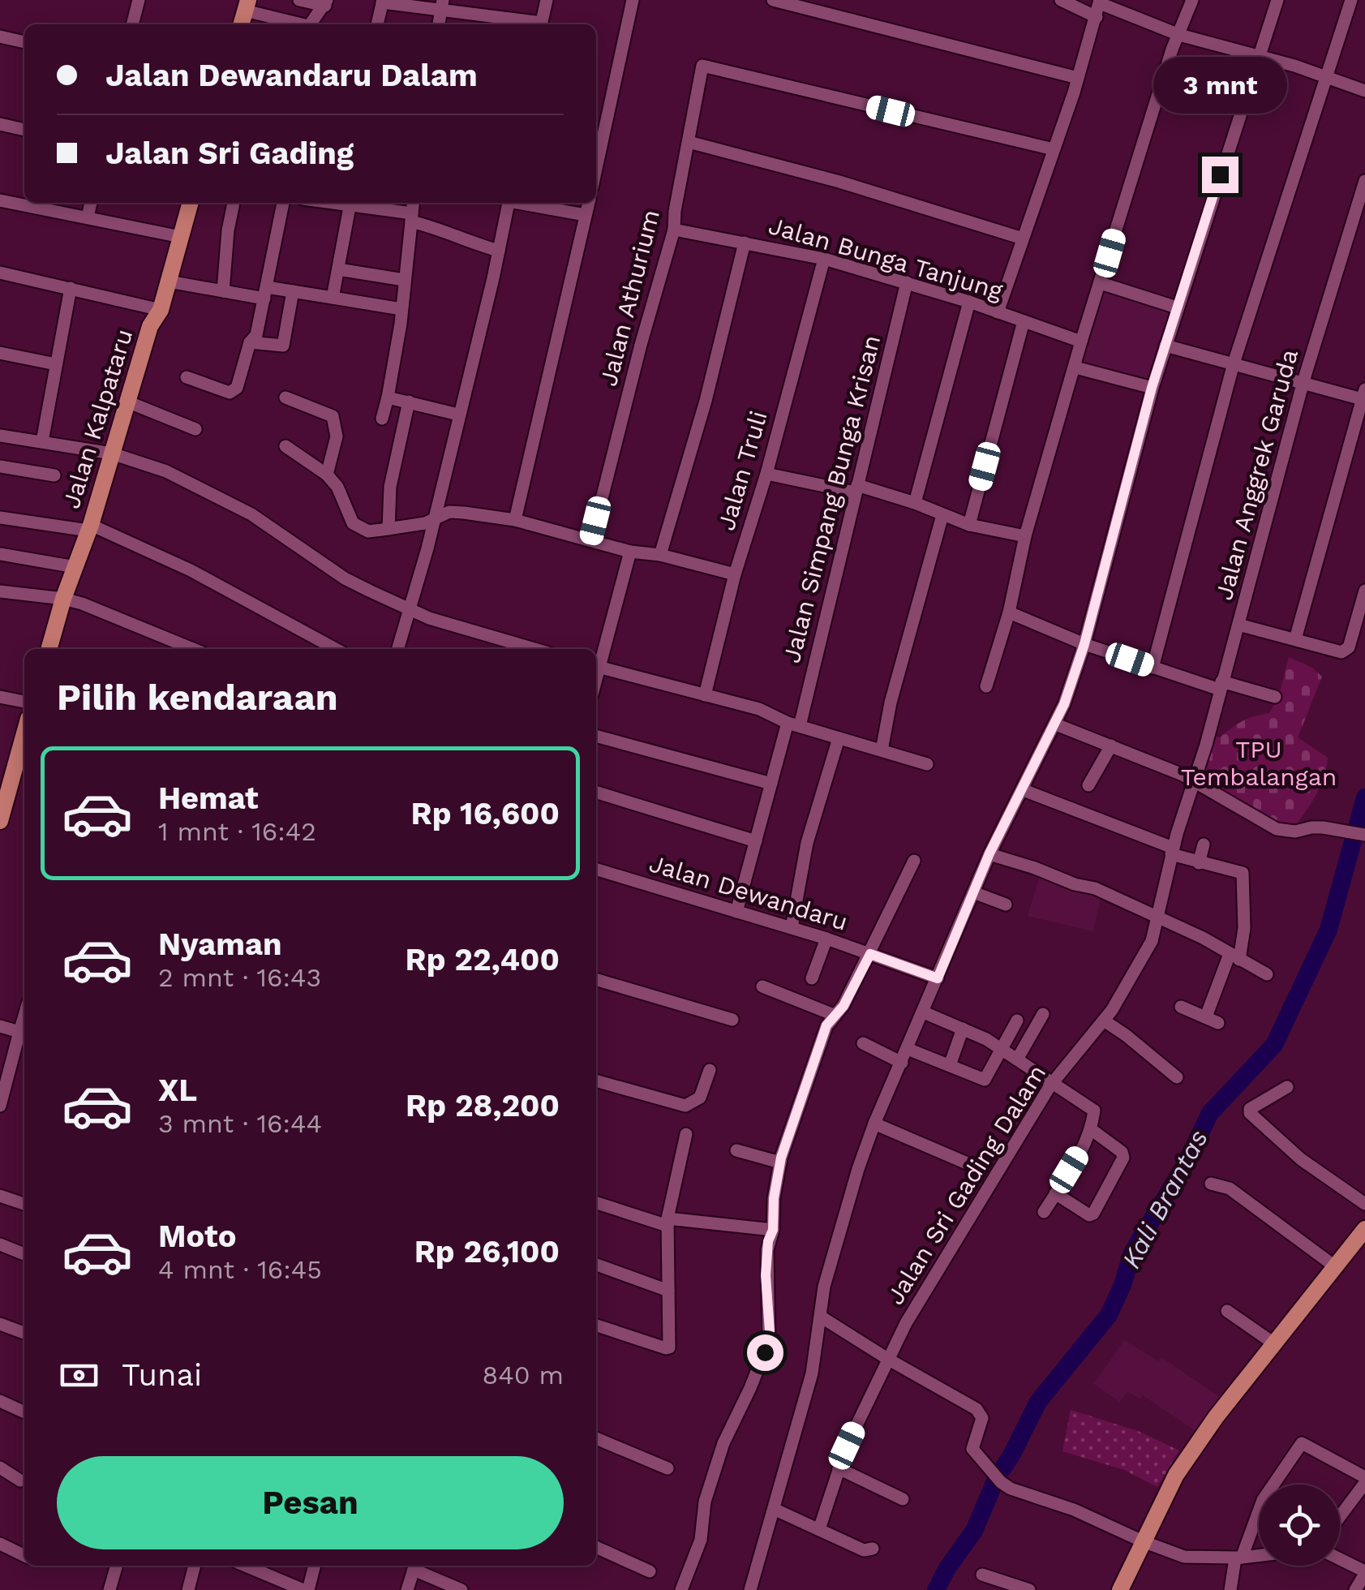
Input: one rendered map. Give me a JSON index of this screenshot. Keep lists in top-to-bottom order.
{
  "streets": {
    "main road": ["Jalan Kalpataru"],
    "street": [
      "Jalan Bunga Tanjung",
      "Jalan Athurium",
      "Jalan Truli",
      "Jalan Anggrek Garuda",
      "Jalan Simpang Bunga Krisan",
      "Jalan Dewandaru",
      "Jalan Sri Gading Dalam"
    ]
  },
  "crossings": [
    ["Jalan Bunga Tanjung", "Jalan Athurium"],
    ["Jalan Bunga Tanjung", "Jalan Truli"],
    ["Jalan Bunga Tanjung", "Jalan Simpang Bunga Krisan"],
    ["Jalan Anggrek Garuda", "Jalan Sri Gading Dalam"],
    ["Jalan Simpang Bunga Krisan", "Jalan Dewandaru"]
  ],
  "water": ["Kali Brantas"],
  "parks": ["TPU Tembalangan"],
  "page": {
    "banner": ["Jalan Dewandaru Dalam", "Jalan Sri Gading"],
    "bubble": "3 mnt",
    "heading": "Pilih kendaraan",
    "list": [
      {
        "name": "Hemat",
        "note": "1 mnt · 16:42",
        "value": "Rp 16,600"
      },
      {
        "name": "Nyaman",
        "note": "2 mnt · 16:43",
        "value": "Rp 22,400"
      },
      {
        "name": "XL",
        "note": "3 mnt · 16:44",
        "value": "Rp 28,200"
      },
      {
        "name": "Moto",
        "note": "4 mnt · 16:45",
        "value": "Rp 26,100"
      }
    ],
    "pay": ["Tunai", "840 m"],
    "buttons": "Pesan"
  }
}
